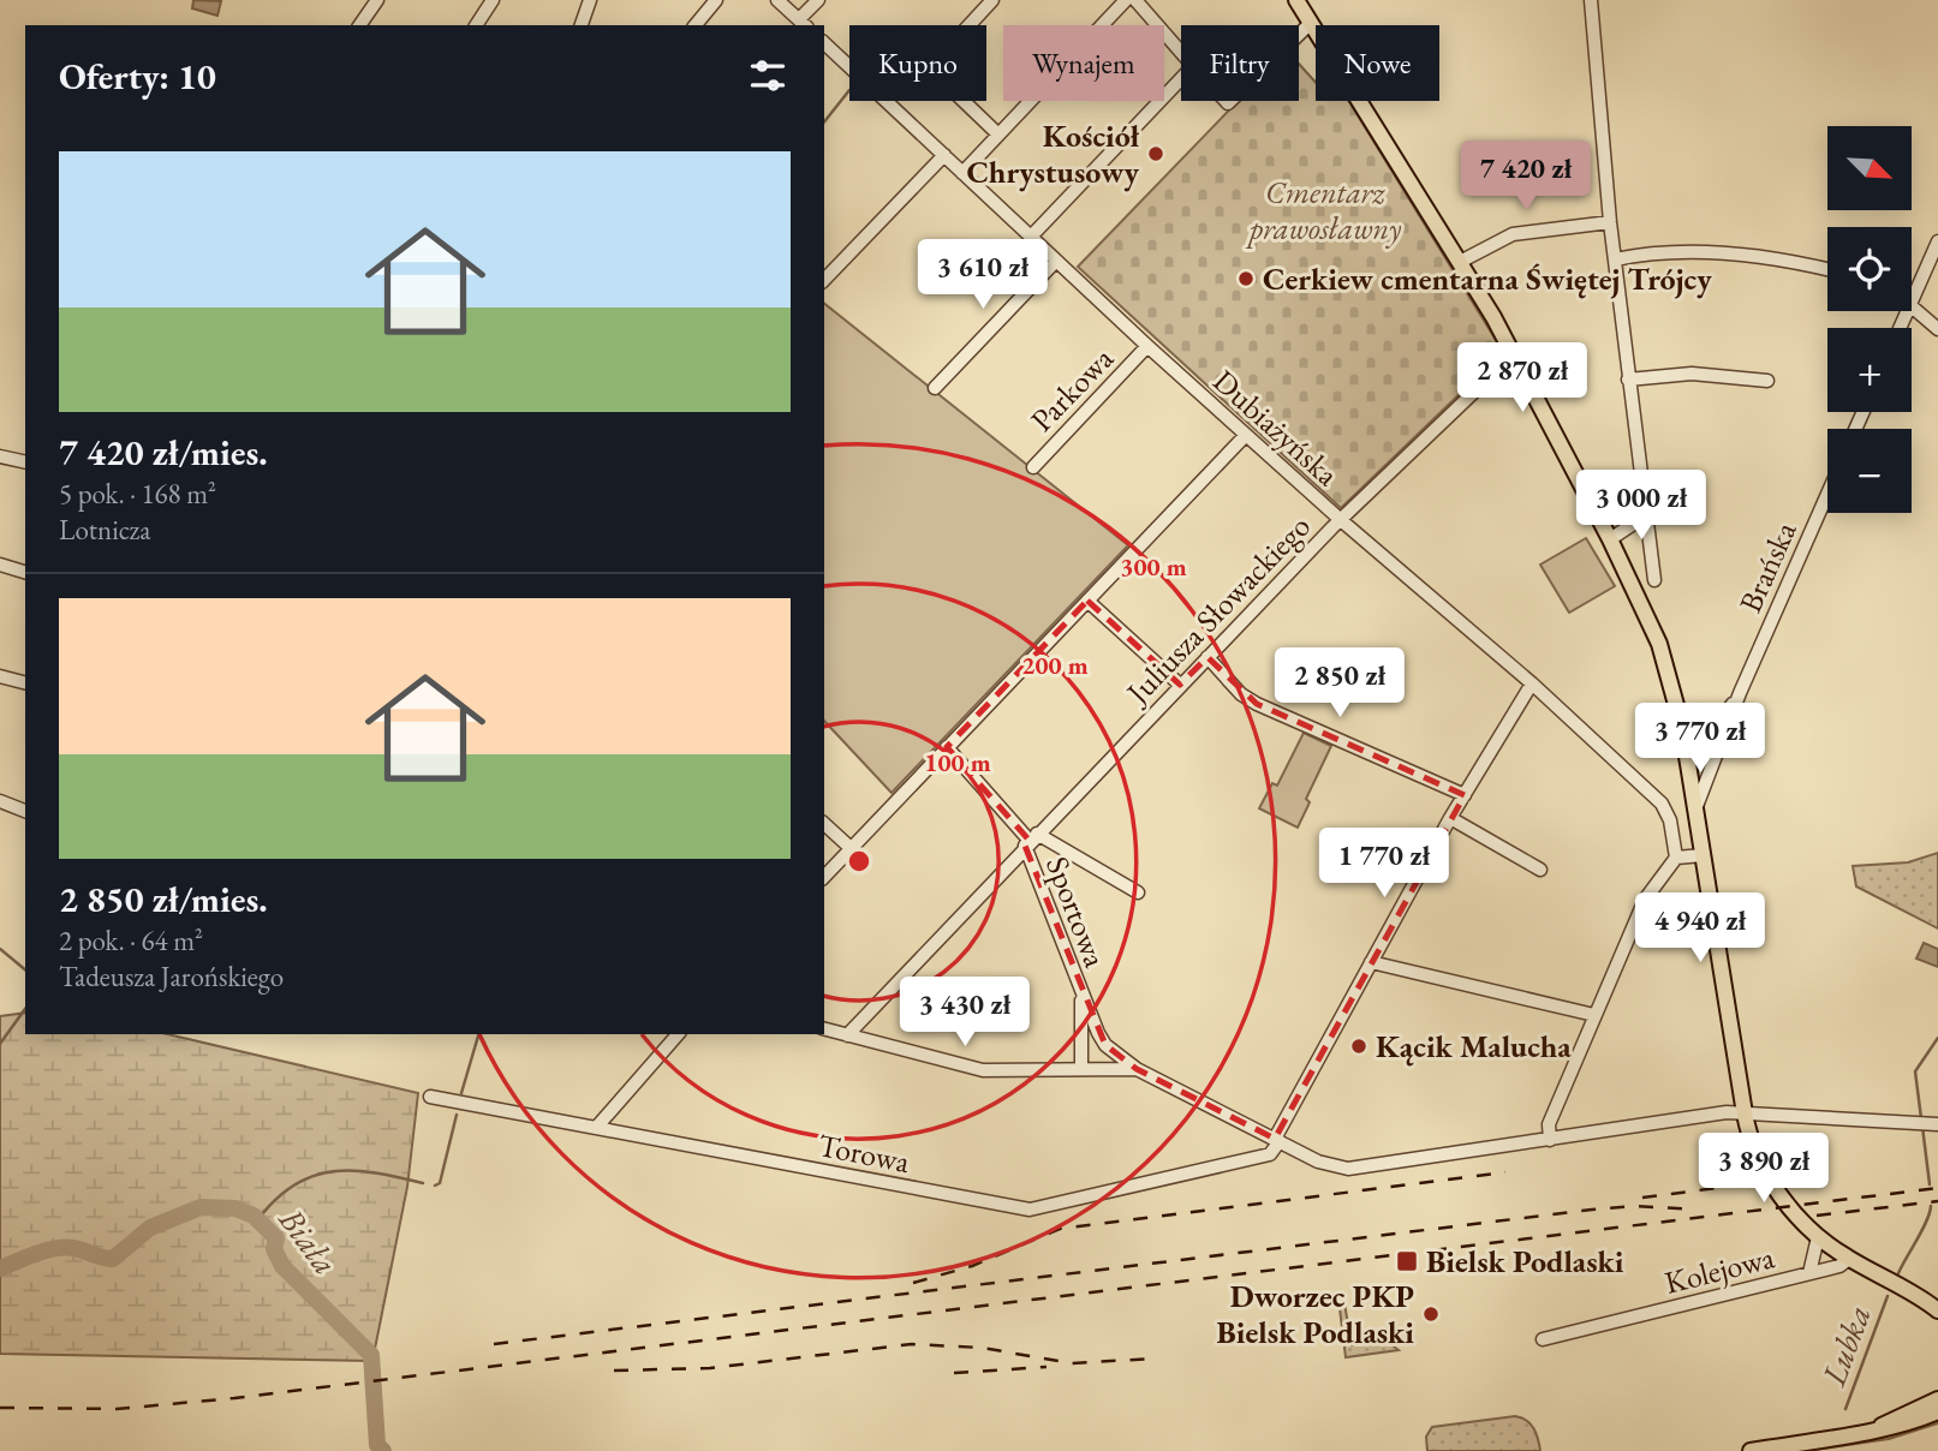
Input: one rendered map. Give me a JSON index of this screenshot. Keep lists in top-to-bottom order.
{
  "streets": {
    "street": [
      "Parkowa",
      "Dubiażyńska",
      "Brańska",
      "Juliusza Słowackiego",
      "Sportowa",
      "Torowa",
      "Kolejowa"
    ]
  },
  "crossings": [
    ["Parkowa", "Dubiażyńska"],
    ["Dubiażyńska", "Juliusza Słowackiego"],
    ["Juliusza Słowackiego", "Sportowa"],
    ["Sportowa", "Torowa"]
  ],
  "water": ["Biała", "Lubka"],
  "parks": ["Cmentarz prawosławny"],
  "places": {
    "other": [
      "Kościół Chrystusowy",
      "Cerkiew cmentarna Świętej Trójcy",
      "Kącik Malucha",
      "Dworzec PKP Bielsk Podlaski"
    ],
    "transit": ["Bielsk Podlaski"]
  },
  "north": "bottom right",
  "page": {
    "chip": [
      "Kupno",
      "Wynajem",
      "Filtry",
      "Nowe"
    ],
    "heading": "Oferty: 10",
    "map_buttons": ["+", "−"],
    "list": [
      {
        "name": "7 420 zł/mies.",
        "note": "5 pok. · 168 m² · Lotnicza"
      },
      {
        "name": "2 850 zł/mies.",
        "note": "2 pok. · 64 m² · Tadeusza Jarońskiego"
      }
    ],
    "price": [
      "7 420 zł",
      "3 610 zł",
      "2 870 zł",
      "3 000 zł",
      "2 850 zł",
      "3 770 zł",
      "1 770 zł",
      "4 940 zł",
      "3 430 zł",
      "3 890 zł"
    ]
  },
  "rings": ["300 m", "200 m", "100 m"]
}
